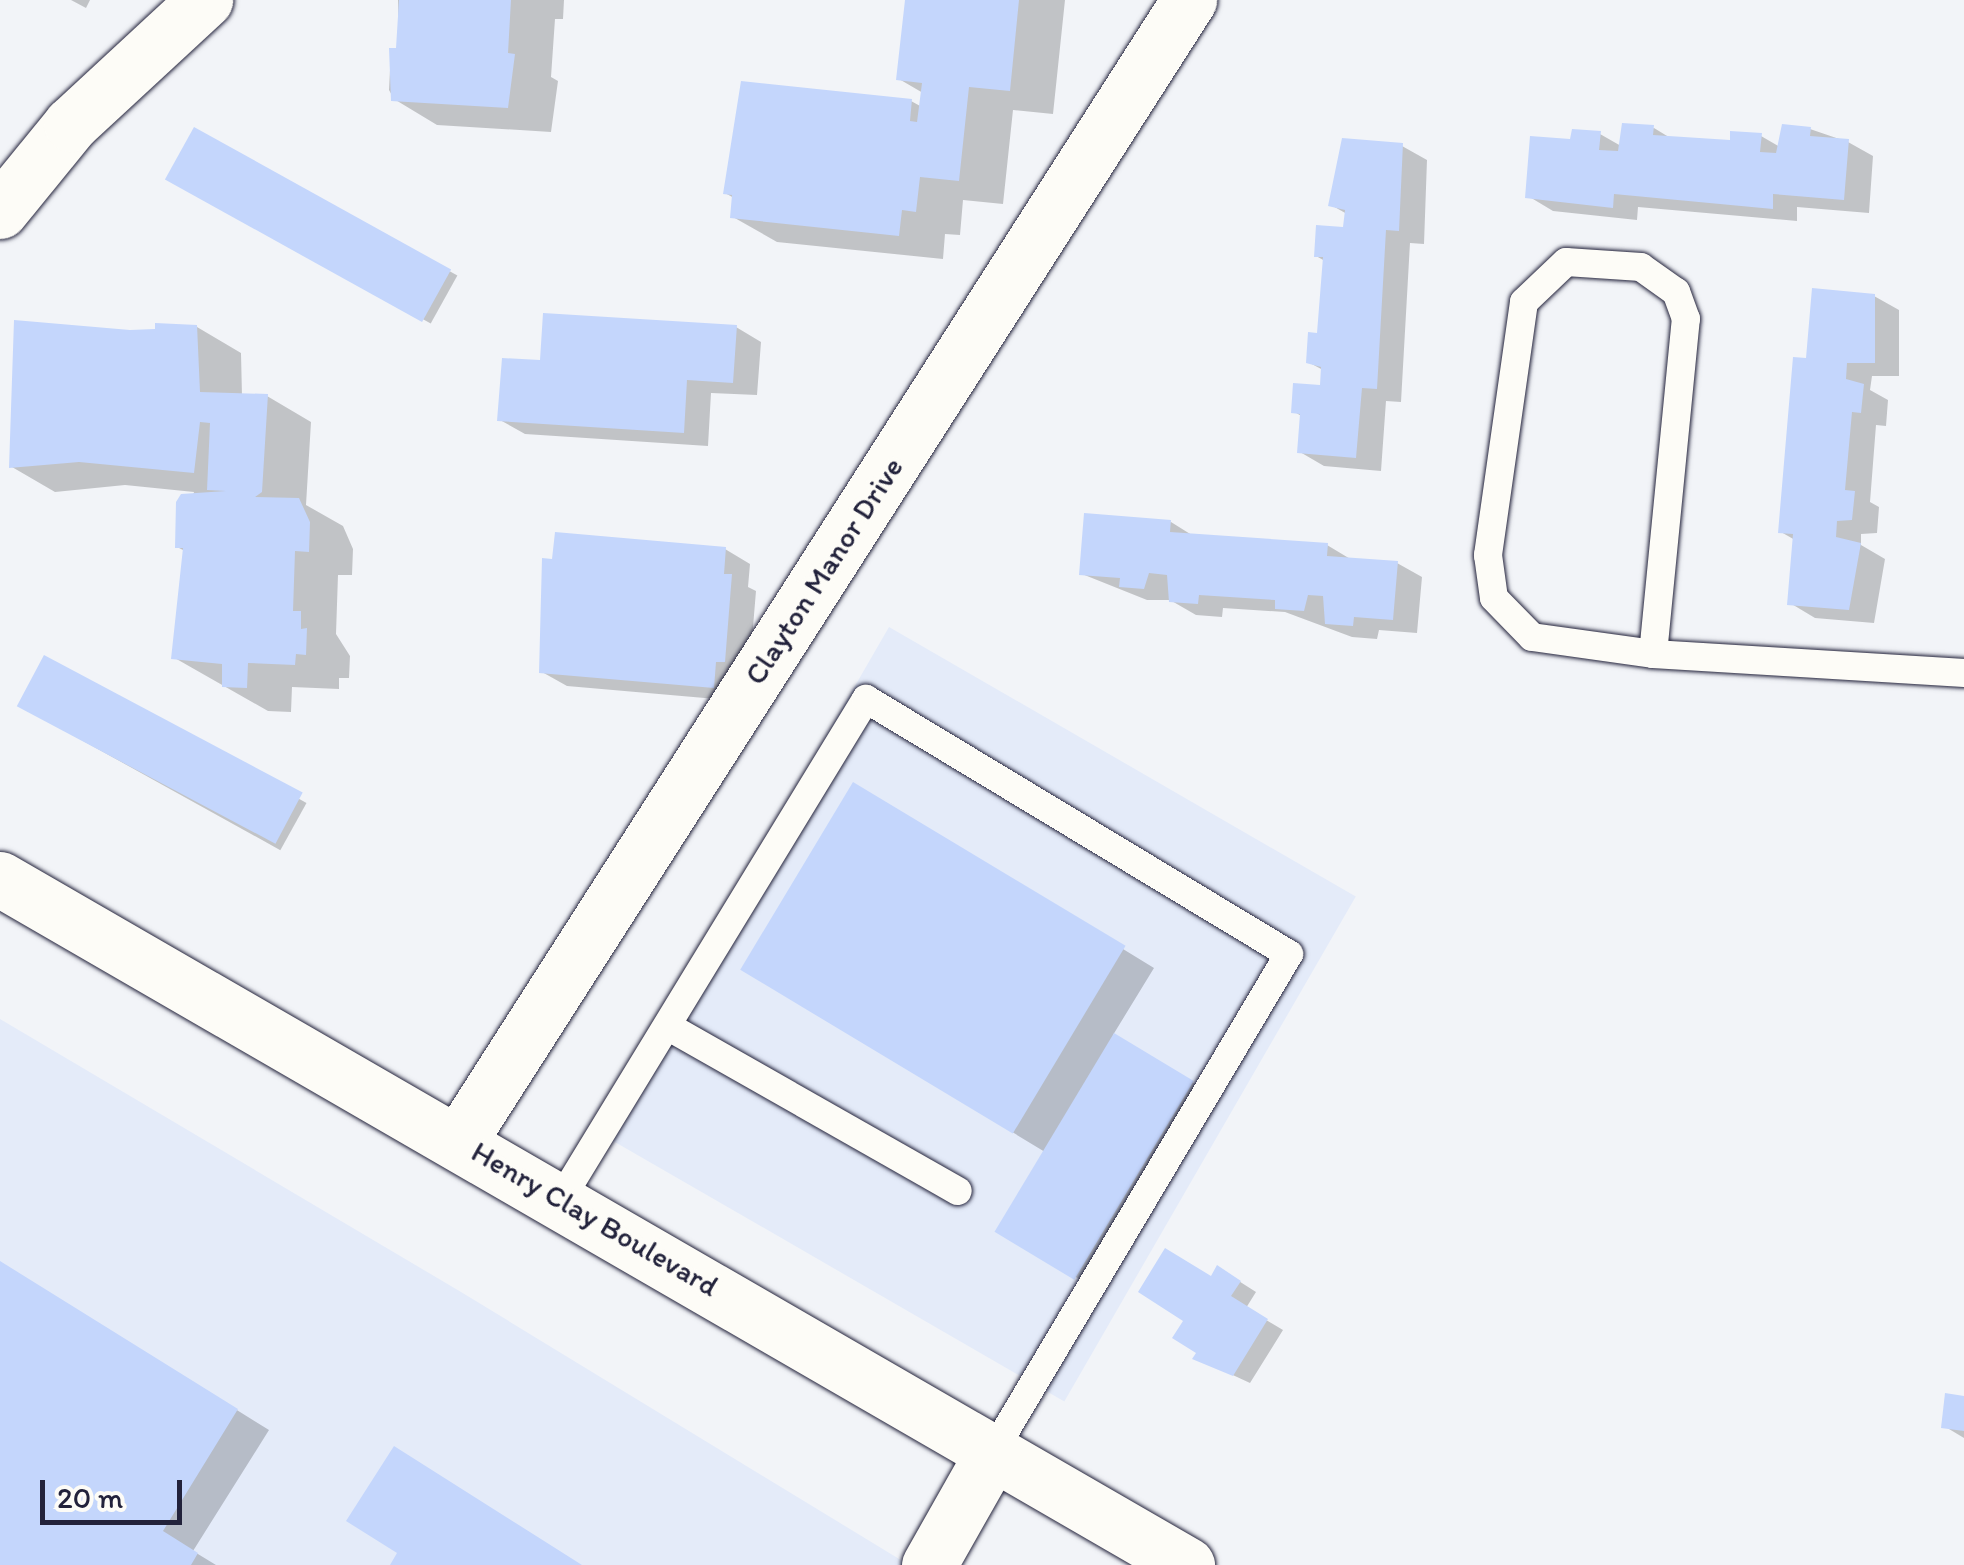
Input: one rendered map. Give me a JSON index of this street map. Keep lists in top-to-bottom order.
{
  "streets": {
    "street": ["Clayton Manor Drive", "Henry Clay Boulevard"]
  },
  "crossings": [
    ["Clayton Manor Drive", "Henry Clay Boulevard"]
  ],
  "scale_bar": "20 m"
}
